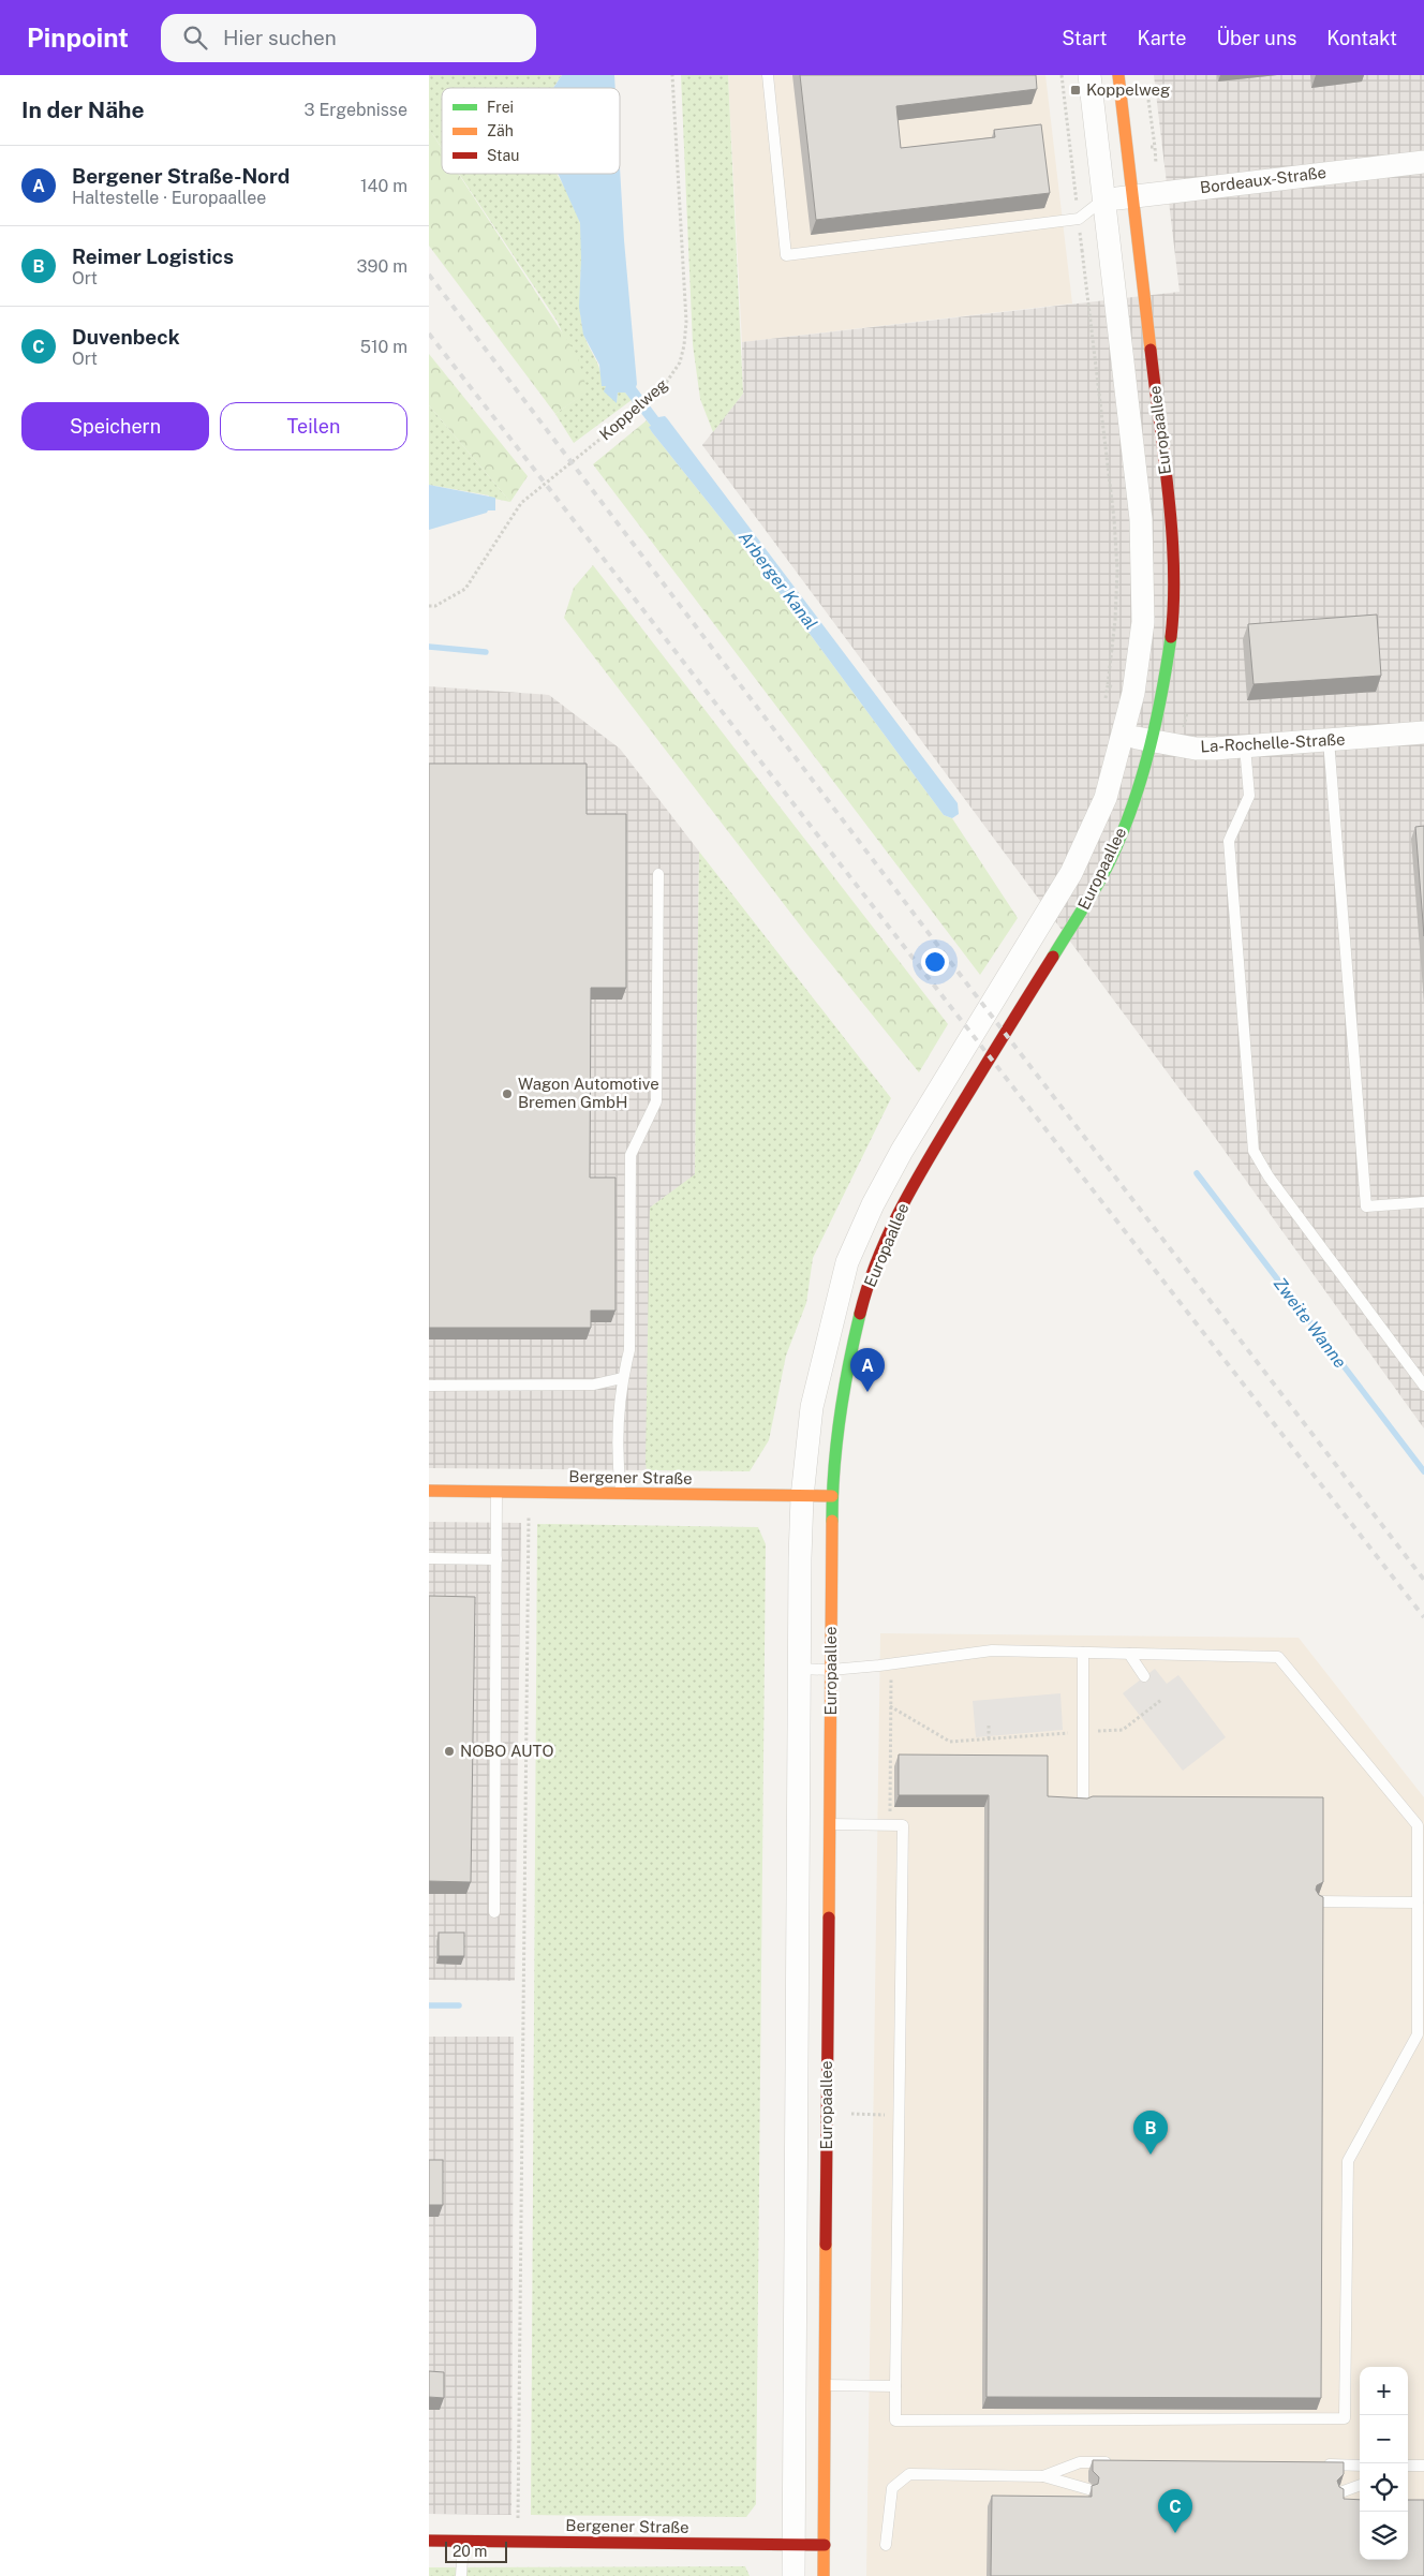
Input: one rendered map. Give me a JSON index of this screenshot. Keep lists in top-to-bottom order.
{
  "streets": {
    "street": [
      "Bordeaux-Straße",
      "Europaallee",
      "La-Rochelle-Straße",
      "Bergener Straße"
    ],
    "path": ["Koppelweg"]
  },
  "crossings": [
    ["Bordeaux-Straße", "Europaallee"],
    ["Europaallee", "La-Rochelle-Straße"],
    ["Europaallee", "Bergener Straße"]
  ],
  "water": ["Arberger Kanal", "Zweite Wanne"],
  "places": {
    "transit": ["Koppelweg"],
    "other": ["Wagon Automotive Bremen GmbH", "NOBO AUTO"]
  },
  "legend": ["Frei", "Zäh", "Stau"],
  "scale_bar": "20 m",
  "page": {
    "header": "Pinpoint",
    "search": "Hier suchen",
    "nav": [
      "Start",
      "Karte",
      "Über uns",
      "Kontakt"
    ],
    "heading": ["In der Nähe", "3 Ergebnisse"],
    "list": [
      {
        "mark": "A",
        "name": "Bergener Straße-Nord",
        "note": "Haltestelle · Europaallee",
        "value": "140 m"
      },
      {
        "mark": "B",
        "name": "Reimer Logistics",
        "note": "Ort",
        "value": "390 m"
      },
      {
        "mark": "C",
        "name": "Duvenbeck",
        "note": "Ort",
        "value": "510 m"
      }
    ],
    "buttons": ["Speichern", "Teilen"],
    "pins": ["A", "B", "C"],
    "map_buttons": ["+", "−"],
    "scale": "20 m"
  }
}
